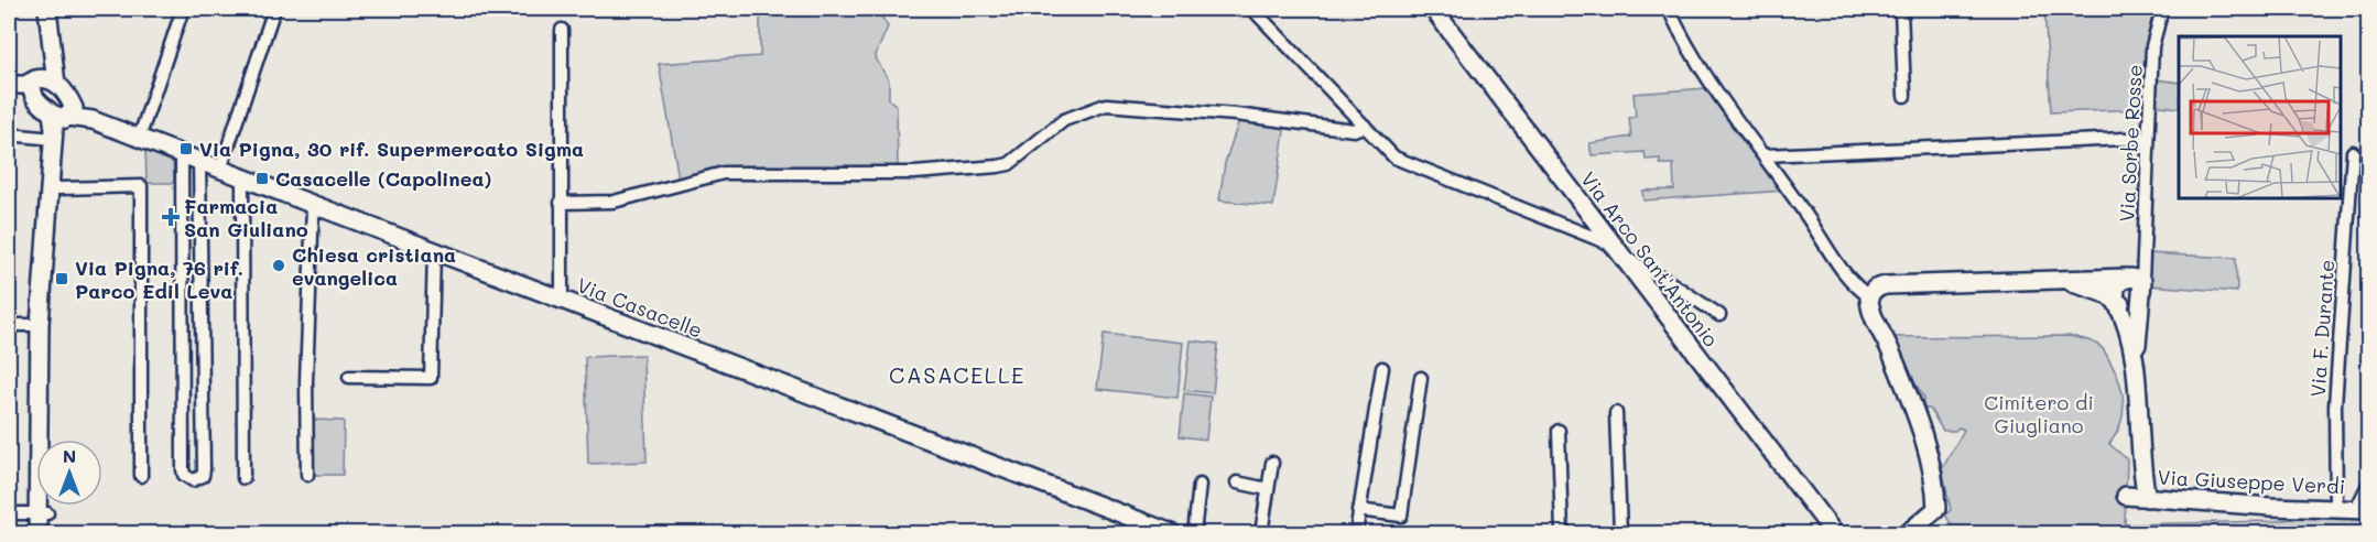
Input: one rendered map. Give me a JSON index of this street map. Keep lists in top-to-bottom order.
{
  "streets": {
    "street": [
      "Via Sorbe Rosse",
      "Via Arco Sant'Antonio",
      "Via Casacelle",
      "Via F. Durante",
      "Via Giuseppe Verdi"
    ]
  },
  "crossings": [
    ["Via Sorbe Rosse", "Via Giuseppe Verdi"],
    ["Via F. Durante", "Via Giuseppe Verdi"]
  ],
  "districts": ["CASACELLE"],
  "parks": ["Cimitero di Giugliano"],
  "places": {
    "transit": ["Via Pigna, 30 rif. Supermercato Sigma", "Casacelle (Capolinea)", "Via Pigna, 76 rif. Parco Edil Leva"],
    "health": ["Farmacia San Giuliano"],
    "other": ["Chiesa cristiana evangelica"]
  },
  "north": "top"
}
